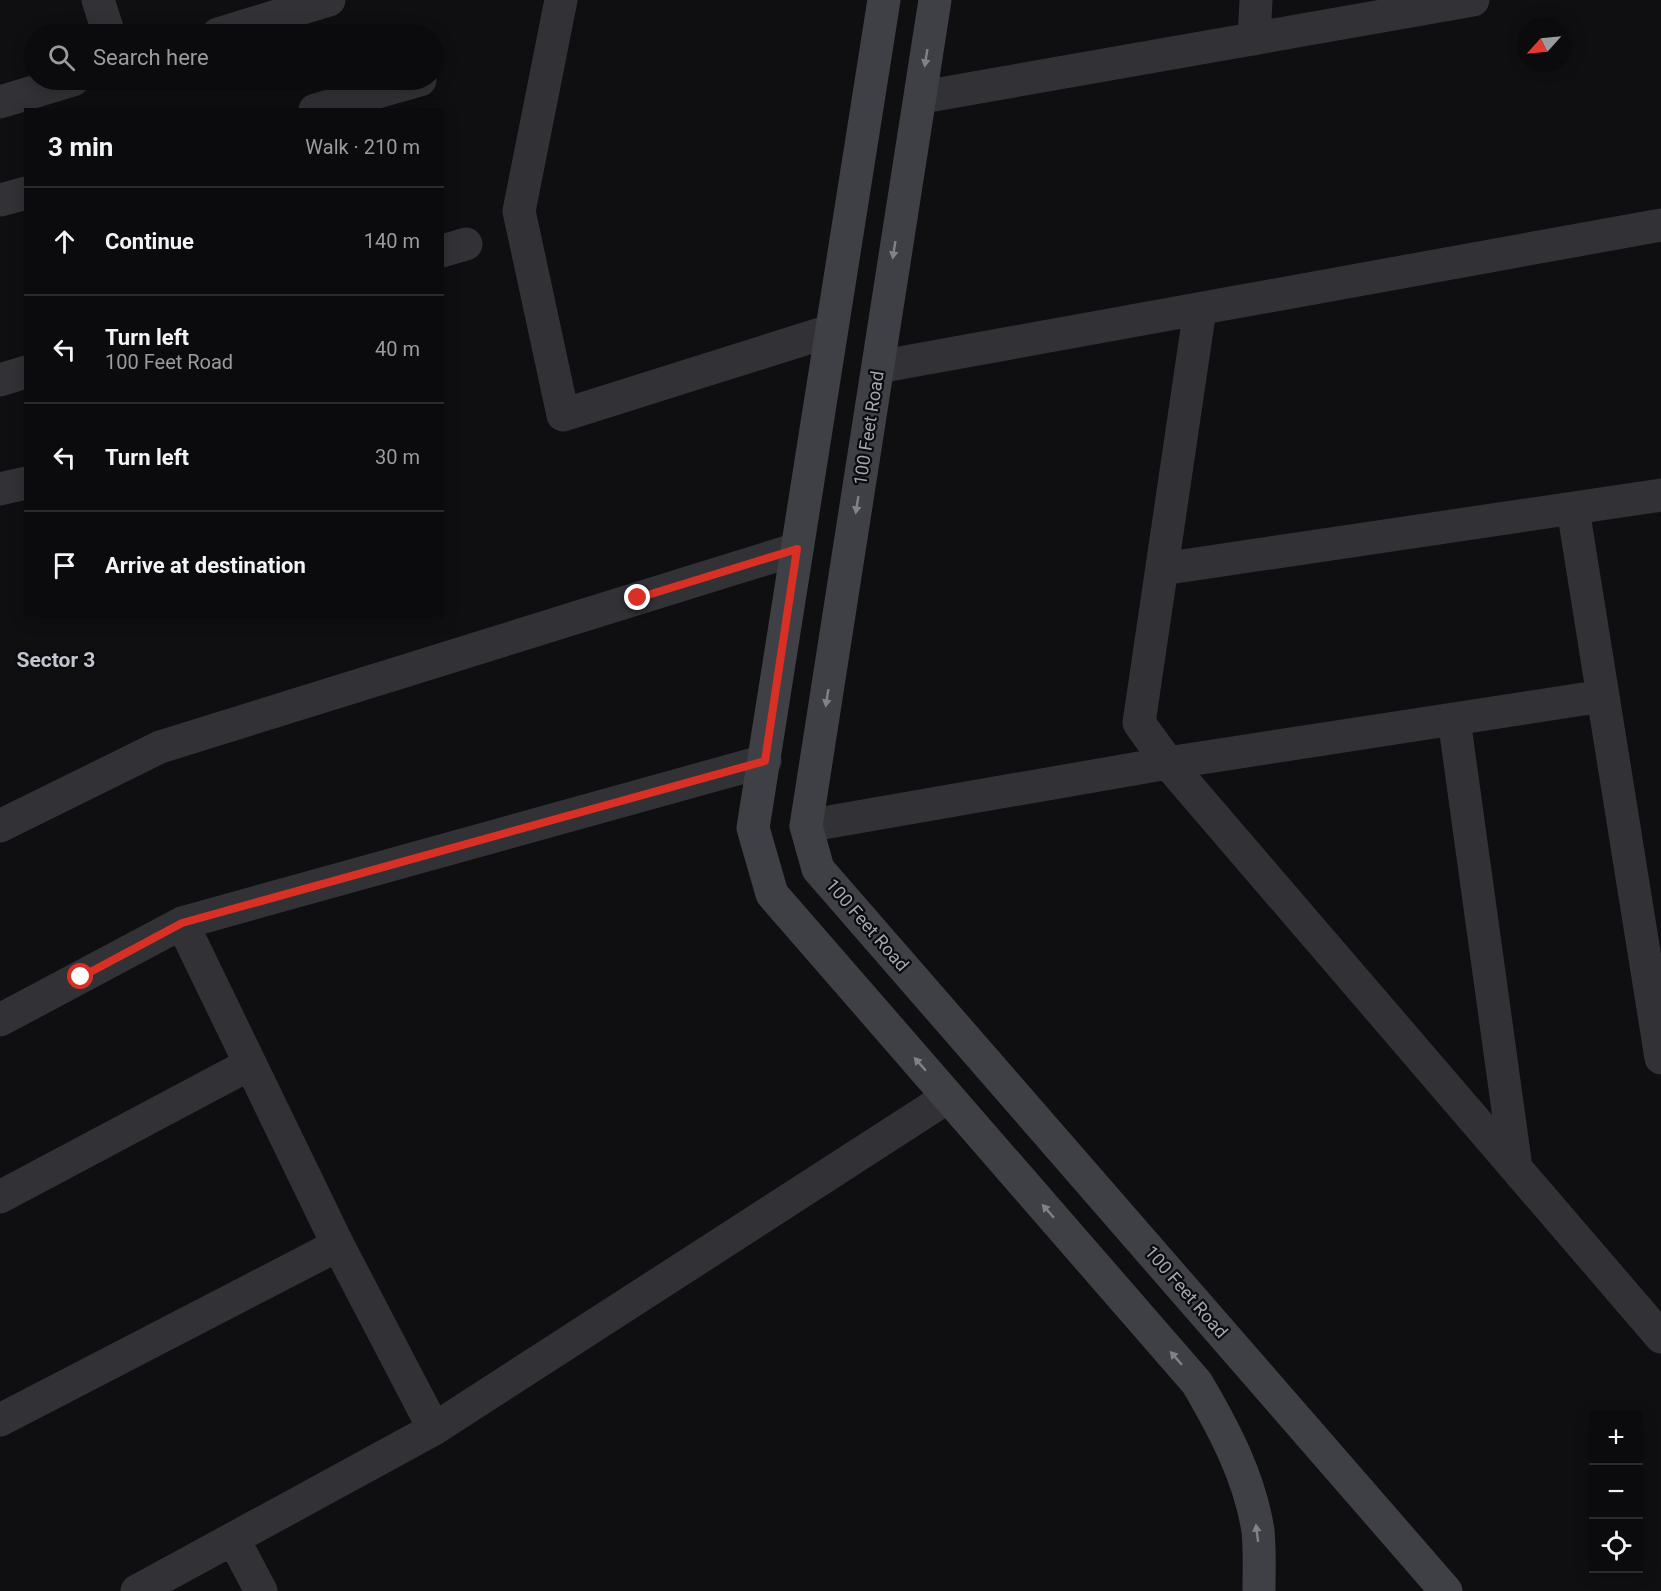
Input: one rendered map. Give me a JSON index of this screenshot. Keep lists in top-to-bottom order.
{
  "streets": {
    "main road": ["100 Feet Road"]
  },
  "districts": ["Sector 3"],
  "north": "bottom left",
  "page": {
    "search": "Search here",
    "heading": ["3 min", "Walk · 210 m"],
    "list": [
      ["Continue", "140 m"],
      ["Turn left", "100 Feet Road", "40 m"],
      ["Turn left", "30 m"],
      "Arrive at destination"
    ],
    "map_buttons": ["+", "−"]
  }
}
